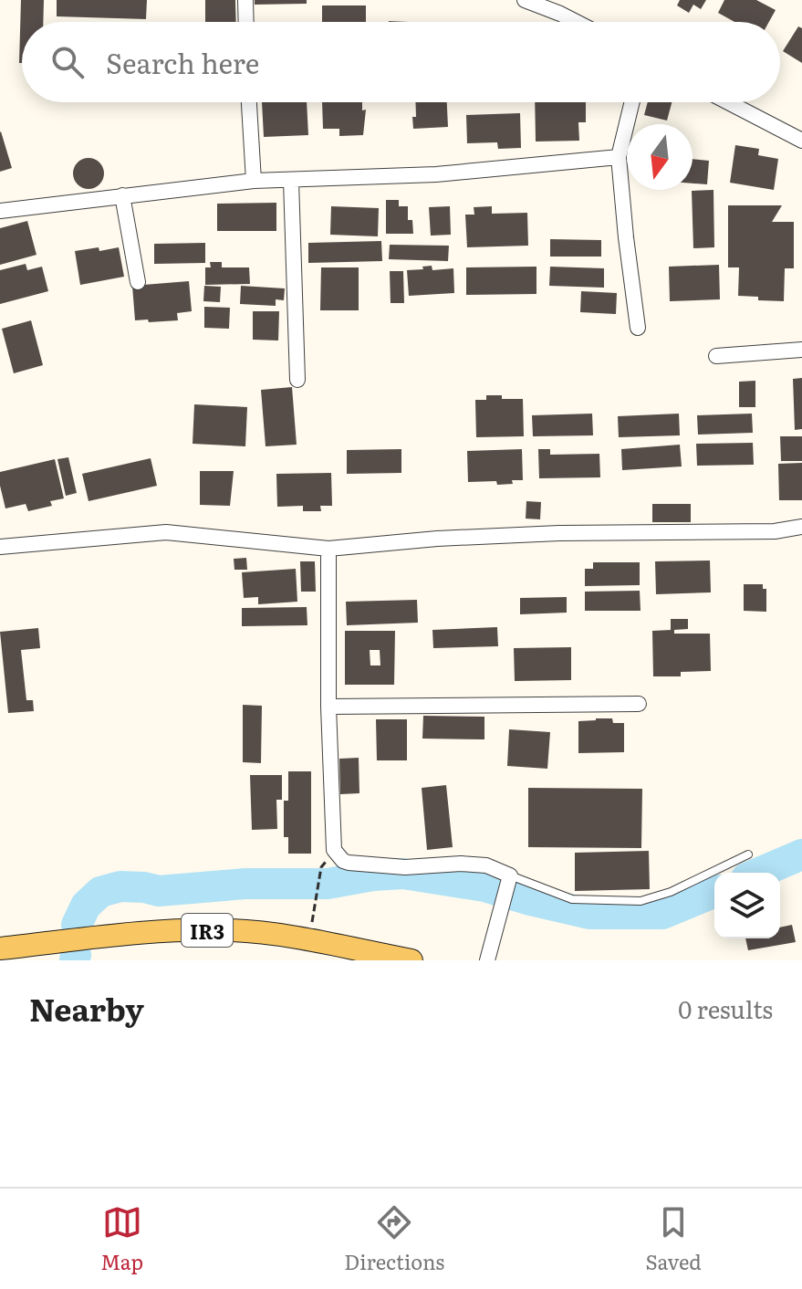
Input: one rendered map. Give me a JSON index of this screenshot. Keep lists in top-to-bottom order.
{
  "streets": {
    "main road": ["IR3"]
  },
  "north": "bottom",
  "page": {
    "search": "Search here",
    "heading": ["Nearby", "0 results"],
    "nav": ["Map", "Directions", "Saved"]
  }
}
